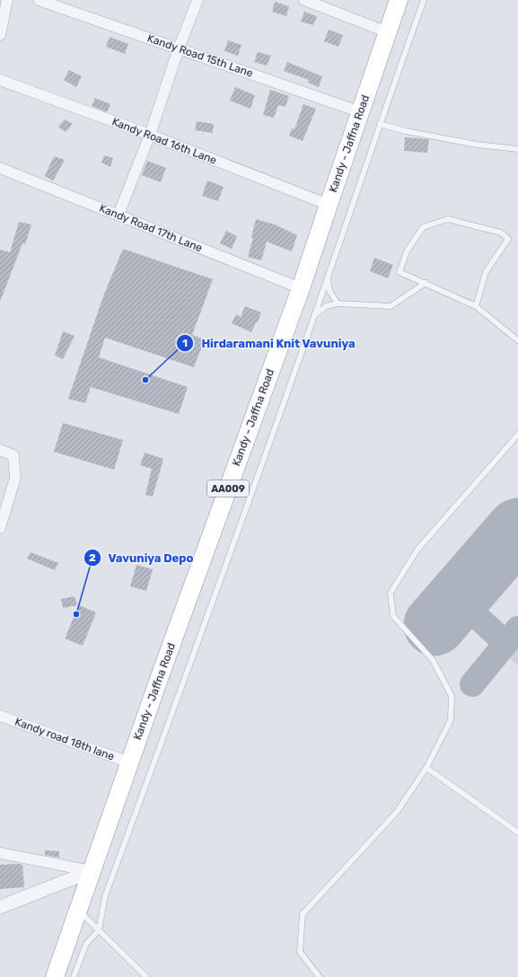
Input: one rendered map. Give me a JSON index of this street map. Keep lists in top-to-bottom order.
{
  "streets": {
    "highway": ["Kandy - Jaffna Road", "AA009"],
    "street": [
      "Kandy Road 15th Lane",
      "Kandy Road 16th Lane",
      "Kandy Road 17th Lane",
      "Kandy road 18th lane"
    ]
  },
  "crossings": [
    ["Kandy Road 15th Lane", "Kandy - Jaffna Road"],
    ["Kandy Road 16th Lane", "Kandy - Jaffna Road"],
    ["Kandy - Jaffna Road", "Kandy Road 17th Lane"],
    ["Kandy - Jaffna Road", "Kandy road 18th lane"]
  ],
  "places": ["Hirdaramani Knit Vavuniya", "Vavuniya Depo"]
}
